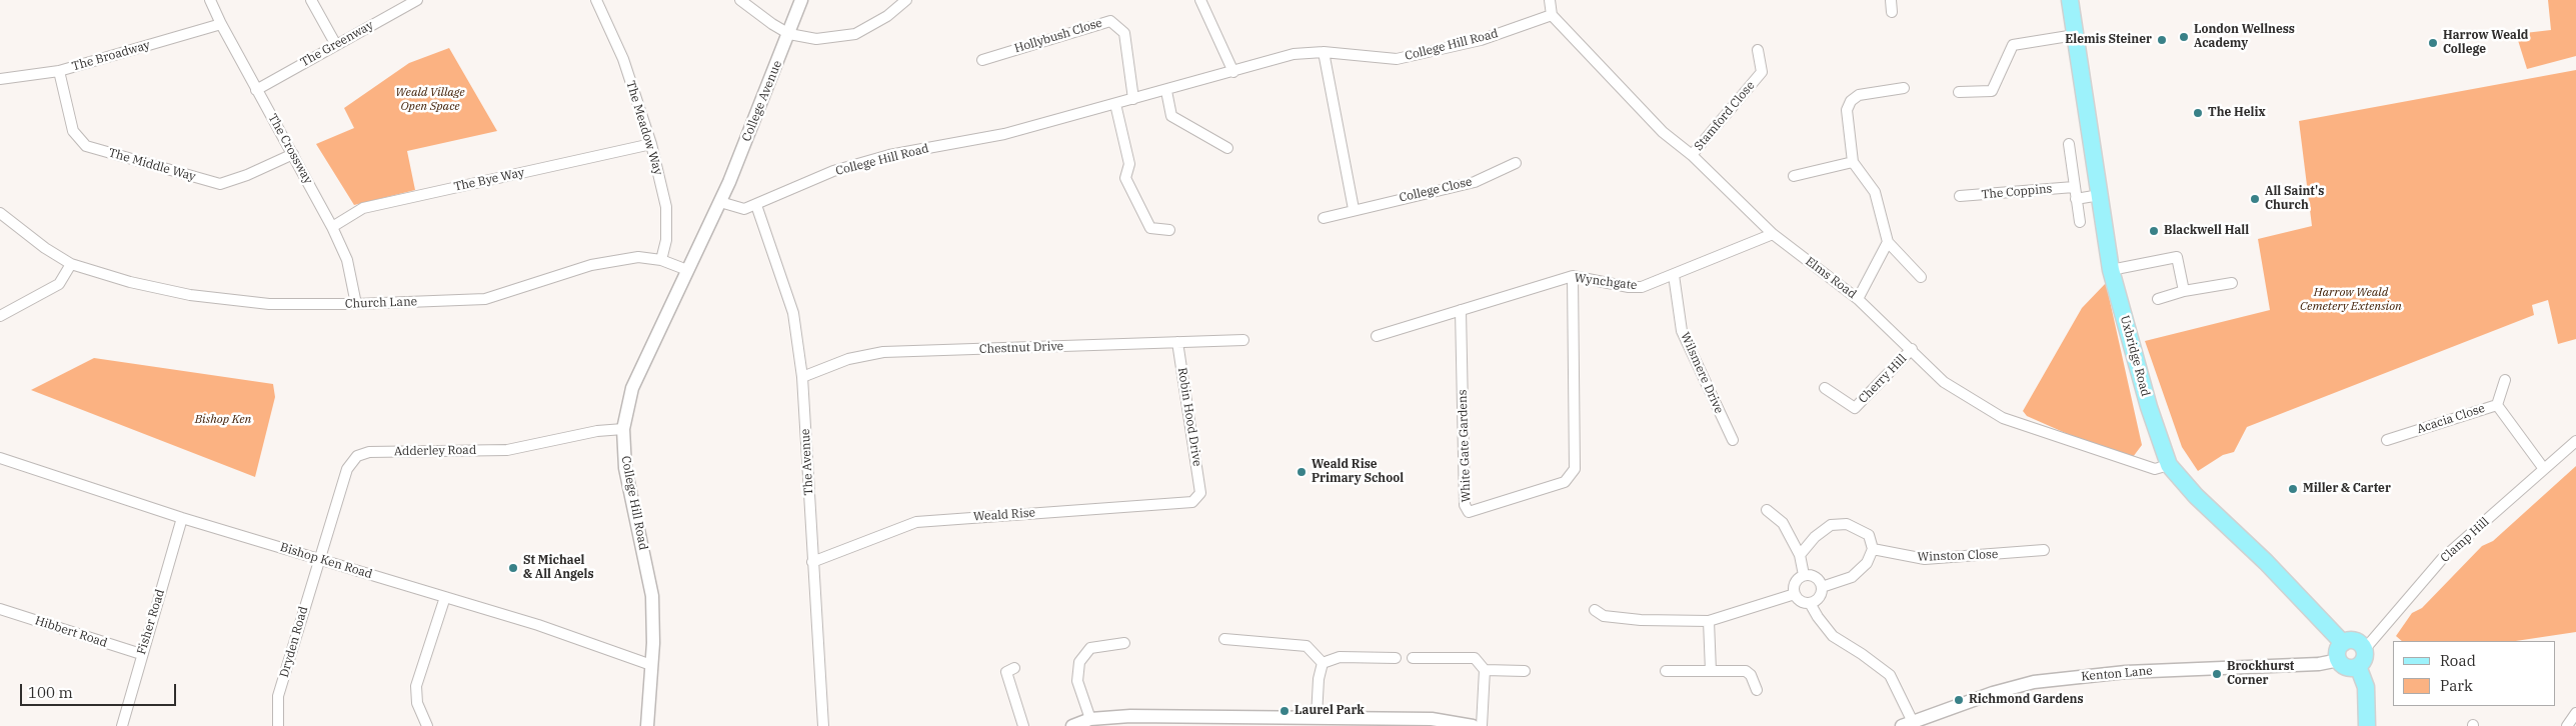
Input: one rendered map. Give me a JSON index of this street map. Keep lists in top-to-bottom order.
{
  "streets": {
    "main road": ["Uxbridge Road"],
    "street": [
      "Hollybush Close",
      "The Greenway",
      "College Hill Road",
      "The Broadway",
      "College Avenue",
      "Stamford Close",
      "The Meadow Way",
      "The Crossway",
      "The Middle Way",
      "The Bye Way",
      "College Close",
      "The Coppins",
      "Elms Road",
      "Wynchgate",
      "Church Lane",
      "Chestnut Drive",
      "Wilsmere Drive",
      "Cherry Hill",
      "Robin Hood Drive",
      "Acacia Close",
      "White Gate Gardens",
      "Adderley Road",
      "The Avenue",
      "Weald Rise",
      "Clamp Hill",
      "Winston Close",
      "Bishop Ken Road",
      "Fisher Road",
      "Hibbert Road",
      "Dryden Road",
      "Kenton Lane"
    ]
  },
  "crossings": [
    ["Hollybush Close", "College Hill Road"],
    ["The Greenway", "The Crossway"],
    ["College Hill Road", "College Avenue"],
    ["College Hill Road", "Elms Road"],
    ["College Hill Road", "Church Lane"],
    ["College Hill Road", "Adderley Road"],
    ["College Hill Road", "The Avenue"],
    ["College Hill Road", "Bishop Ken Road"],
    ["The Broadway", "The Crossway"],
    ["The Broadway", "The Middle Way"],
    ["Stamford Close", "Elms Road"],
    ["The Meadow Way", "The Bye Way"],
    ["The Meadow Way", "Church Lane"],
    ["The Crossway", "The Middle Way"],
    ["The Crossway", "The Bye Way"],
    ["The Crossway", "Church Lane"],
    ["Elms Road", "Wynchgate"],
    ["Elms Road", "Uxbridge Road"],
    ["Elms Road", "Cherry Hill"],
    ["Wynchgate", "Wilsmere Drive"],
    ["Wynchgate", "White Gate Gardens"],
    ["Chestnut Drive", "Robin Hood Drive"],
    ["Chestnut Drive", "The Avenue"],
    ["Uxbridge Road", "Clamp Hill"],
    ["Uxbridge Road", "Kenton Lane"],
    ["Robin Hood Drive", "Weald Rise"],
    ["Acacia Close", "Clamp Hill"],
    ["Adderley Road", "Bishop Ken Road"],
    ["Adderley Road", "Dryden Road"],
    ["The Avenue", "Weald Rise"],
    ["Clamp Hill", "Kenton Lane"],
    ["Bishop Ken Road", "Fisher Road"],
    ["Bishop Ken Road", "Dryden Road"],
    ["Fisher Road", "Hibbert Road"]
  ],
  "parks": ["Weald Village Open Space", "Harrow Weald Cemetery Extension", "Bishop Ken"],
  "places": [
    "London Wellness Academy",
    "Elemis Steiner",
    "Harrow Weald College",
    "The Helix",
    "All Saint's Church",
    "Blackwell Hall",
    "Weald Rise Primary School",
    "Miller & Carter",
    "St Michael & All Angels",
    "Brockhurst Corner",
    "Richmond Gardens",
    "Laurel Park"
  ],
  "legend": ["Road", "Park"],
  "scale_bar": "100 m"
}
